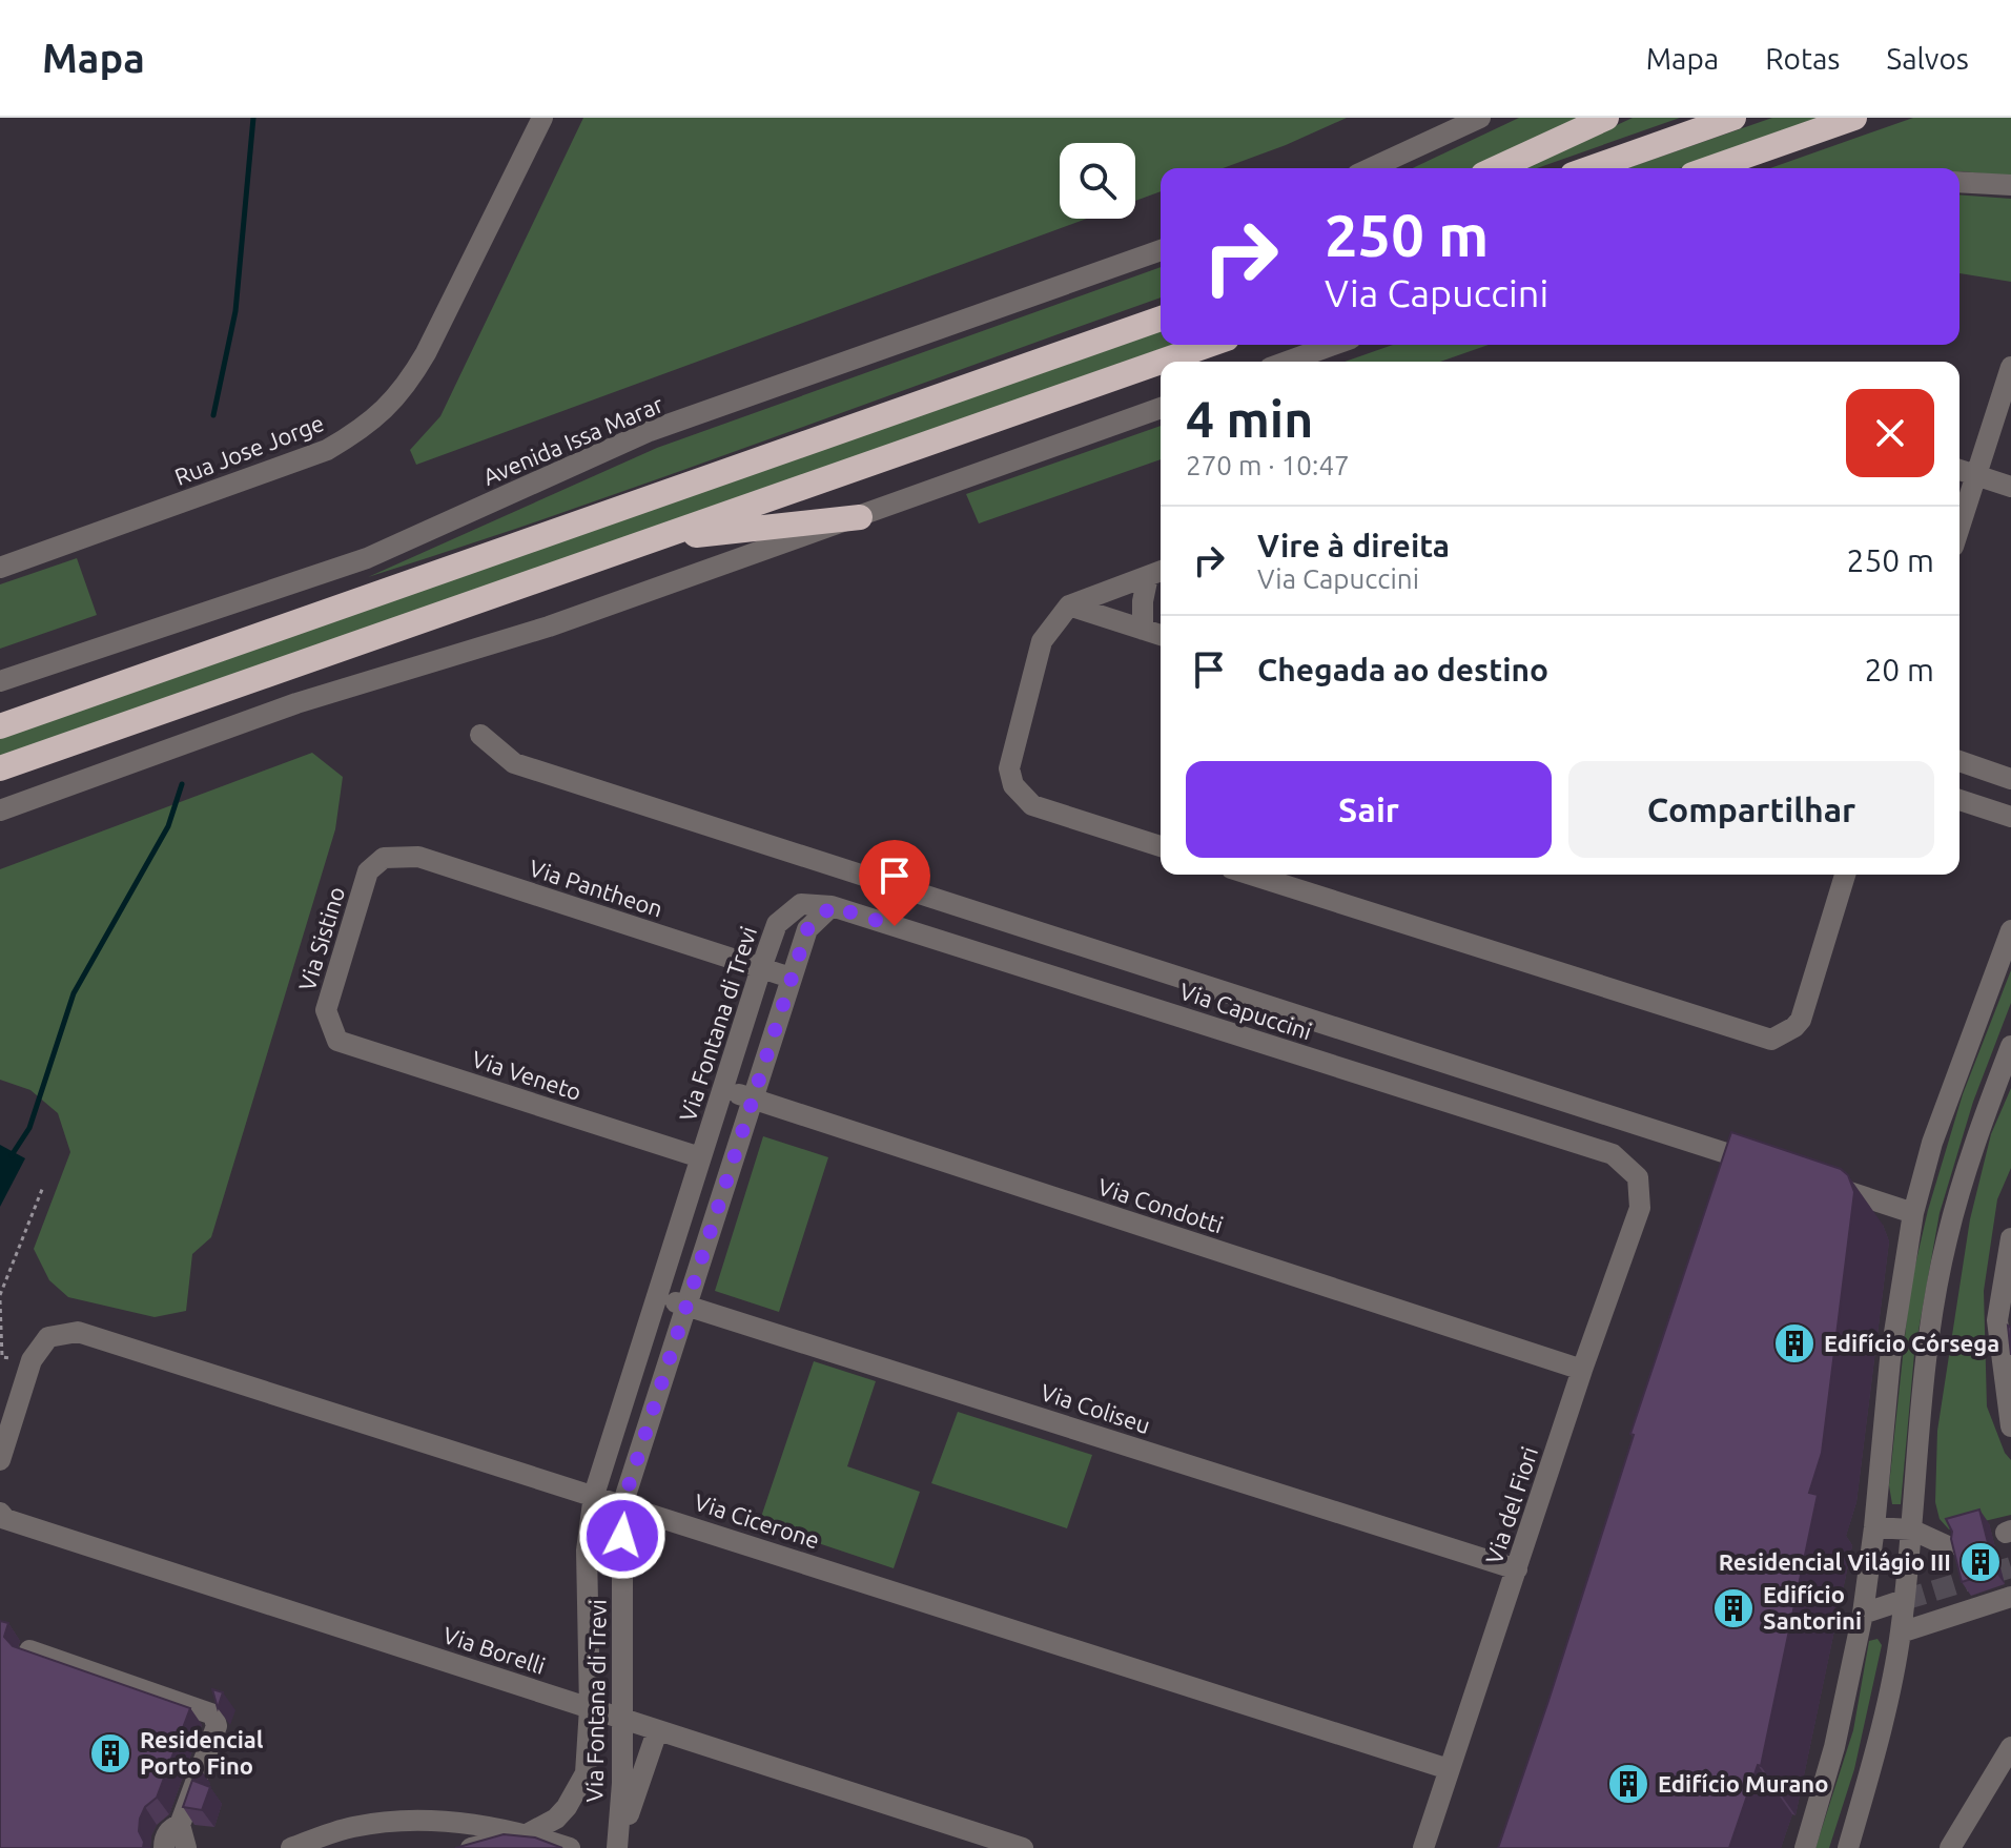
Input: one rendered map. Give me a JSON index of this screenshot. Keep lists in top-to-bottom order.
{
  "streets": {
    "street": [
      "Avenida Issa Marar",
      "Rua Jose Jorge",
      "Via Pantheon",
      "Via Sistino",
      "Via Capuccini",
      "Via Fontana di Trevi",
      "Via Veneto",
      "Via Condotti",
      "Via Coliseu",
      "Via del Fiori",
      "Via Cicerone",
      "Via Borelli"
    ]
  },
  "crossings": [
    ["Via Pantheon", "Via Sistino"],
    ["Via Pantheon", "Via Fontana di Trevi"],
    ["Via Sistino", "Via Veneto"],
    ["Via Capuccini", "Via Fontana di Trevi"],
    ["Via Capuccini", "Via del Fiori"],
    ["Via Fontana di Trevi", "Via Veneto"],
    ["Via Fontana di Trevi", "Via Condotti"],
    ["Via Fontana di Trevi", "Via Coliseu"],
    ["Via Fontana di Trevi", "Via Cicerone"],
    ["Via Fontana di Trevi", "Via Borelli"],
    ["Via Condotti", "Via del Fiori"],
    ["Via Coliseu", "Via del Fiori"],
    ["Via del Fiori", "Via Cicerone"]
  ],
  "places": {
    "building": [
      "Edifício Córsega",
      "Residencial Világio III",
      "Edifício Santorini",
      "Residencial Porto Fino",
      "Edifício Murano"
    ]
  },
  "page": {
    "header": "Mapa",
    "nav": ["Mapa", "Rotas", "Salvos"],
    "turn": ["250 m", "Via Capuccini"],
    "heading": ["4 min", "270 m · 10:47"],
    "list": [
      {
        "name": "Vire à direita",
        "note": "Via Capuccini",
        "value": "250 m"
      },
      {
        "name": "Chegada ao destino",
        "value": "20 m"
      }
    ],
    "buttons": ["Sair", "Compartilhar"]
  }
}
